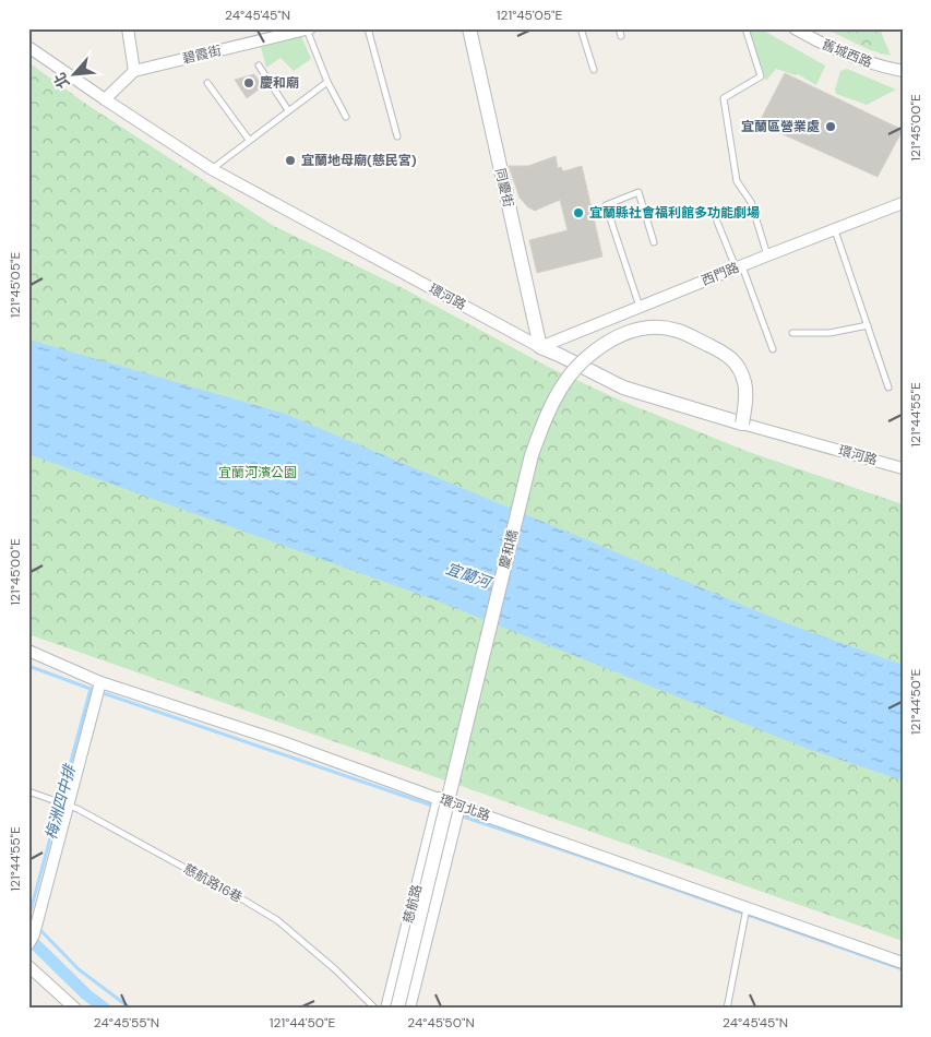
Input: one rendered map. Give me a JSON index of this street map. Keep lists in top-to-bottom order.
{
  "streets": {
    "street": [
      "舊城西路",
      "碧霞街",
      "同慶街",
      "西門路",
      "環河路",
      "慶和橋",
      "環河北路",
      "慈航路"
    ],
    "lane": ["慈航路16巷"]
  },
  "crossings": [
    ["同慶街", "西門路"],
    ["同慶街", "環河路"],
    ["西門路", "環河路"],
    ["環河路", "慶和橋"],
    ["環河北路", "慈航路"]
  ],
  "water": ["宜蘭河", "梅洲四中排"],
  "parks": ["宜蘭河濱公園"],
  "places": [
    "慶和廟",
    "宜蘭區營業處",
    "宜蘭地母廟(慈民宮)",
    "宜蘭縣社會福利館多功能劇場"
  ],
  "north": "bottom left",
  "coordinates": [
    "24°45'45\"N",
    "121°45'05\"E",
    "121°45'00\"E",
    "121°44'55\"E",
    "121°44'50\"E",
    "24°45'55\"N",
    "24°45'50\"N"
  ]
}
